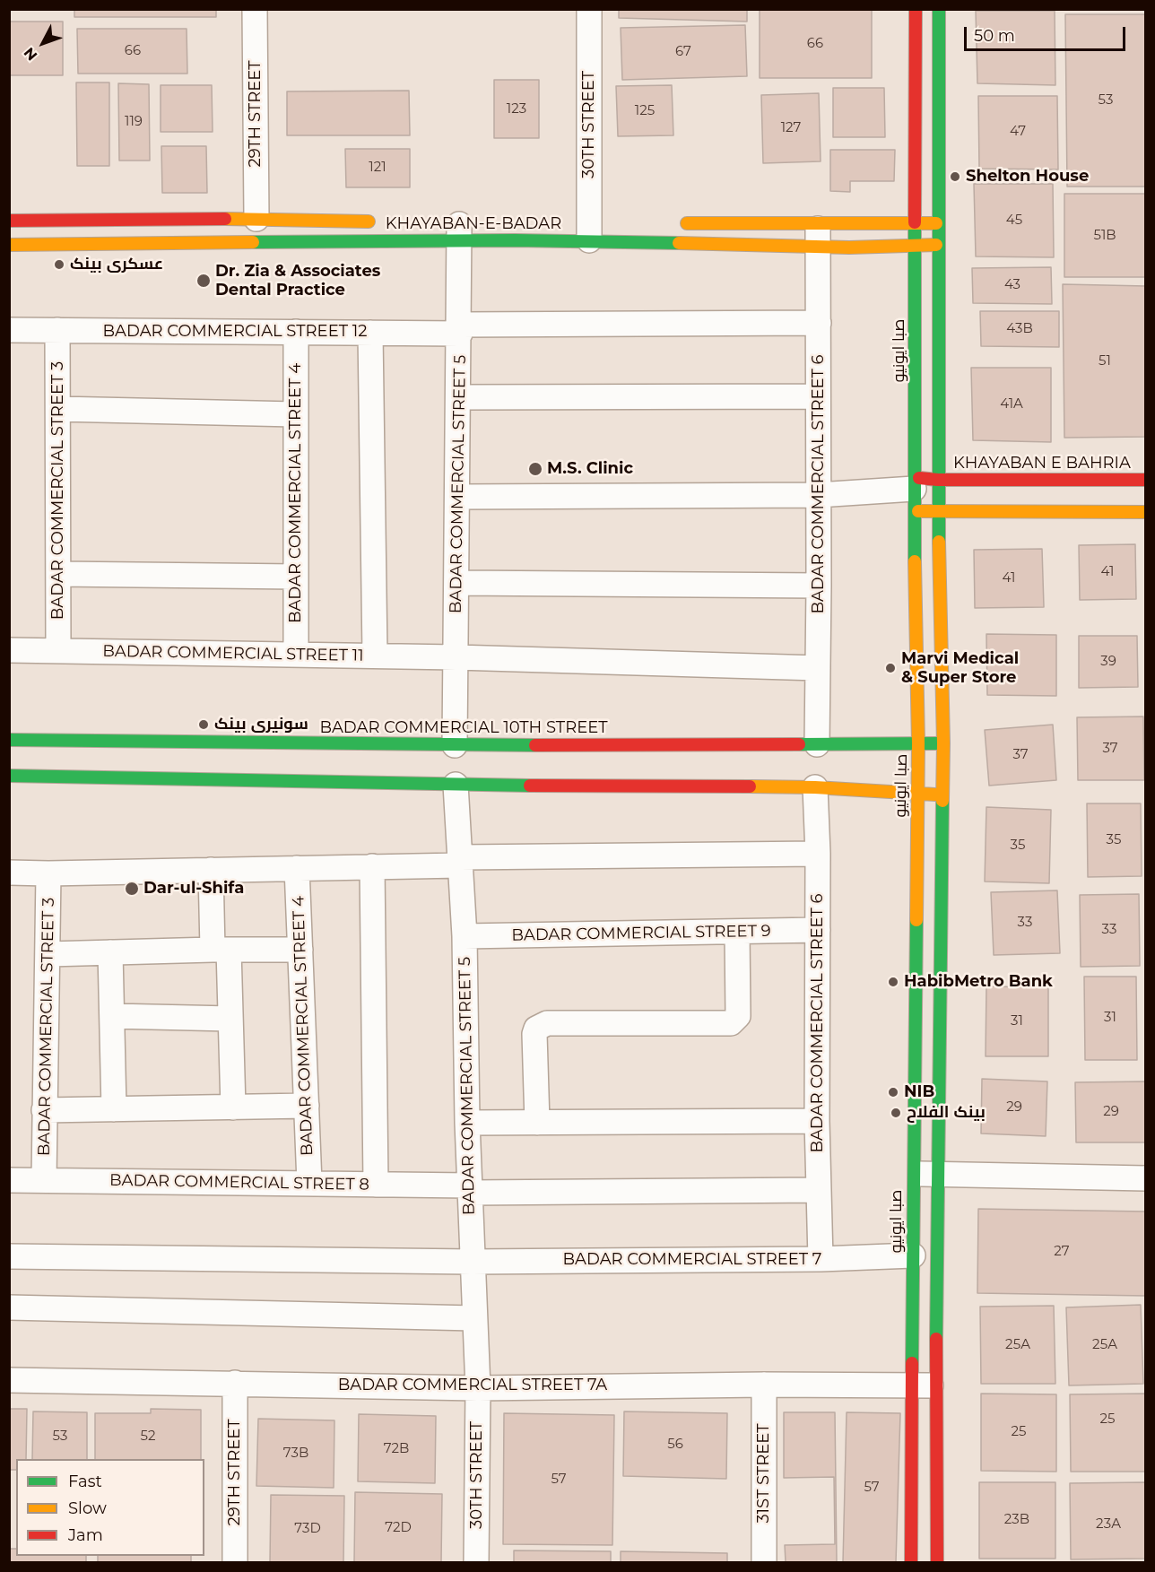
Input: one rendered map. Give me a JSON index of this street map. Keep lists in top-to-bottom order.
{
  "streets": {
    "main road": [
      "KHAYABAN-E-BADAR",
      "صبا ایونیو",
      "KHAYABAN E BAHRIA",
      "BADAR COMMERCIAL 10TH STREET"
    ],
    "street": [
      "29TH STREET",
      "30TH STREET",
      "BADAR COMMERCIAL STREET 12",
      "BADAR COMMERCIAL STREET 5",
      "BADAR COMMERCIAL STREET 6",
      "BADAR COMMERCIAL STREET 3",
      "BADAR COMMERCIAL STREET 4",
      "BADAR COMMERCIAL STREET 11",
      "BADAR COMMERCIAL STREET 9",
      "BADAR COMMERCIAL STREET 8",
      "BADAR COMMERCIAL STREET 7",
      "BADAR COMMERCIAL STREET 7A",
      "31ST STREET"
    ]
  },
  "crossings": [
    ["29TH STREET", "KHAYABAN-E-BADAR"],
    ["29TH STREET", "BADAR COMMERCIAL STREET 7A"],
    ["30TH STREET", "KHAYABAN-E-BADAR"],
    ["30TH STREET", "BADAR COMMERCIAL STREET 5"],
    ["30TH STREET", "BADAR COMMERCIAL STREET 7A"],
    ["KHAYABAN-E-BADAR", "صبا ایونیو"],
    ["KHAYABAN-E-BADAR", "BADAR COMMERCIAL STREET 5"],
    ["KHAYABAN-E-BADAR", "BADAR COMMERCIAL STREET 6"],
    ["BADAR COMMERCIAL STREET 12", "BADAR COMMERCIAL STREET 5"],
    ["BADAR COMMERCIAL STREET 12", "BADAR COMMERCIAL STREET 6"],
    ["BADAR COMMERCIAL STREET 12", "BADAR COMMERCIAL STREET 3"],
    ["BADAR COMMERCIAL STREET 12", "BADAR COMMERCIAL STREET 4"],
    ["صبا ایونیو", "KHAYABAN E BAHRIA"],
    ["صبا ایونیو", "BADAR COMMERCIAL 10TH STREET"],
    ["صبا ایونیو", "BADAR COMMERCIAL STREET 7"],
    ["صبا ایونیو", "BADAR COMMERCIAL STREET 7A"],
    ["BADAR COMMERCIAL STREET 5", "BADAR COMMERCIAL STREET 11"],
    ["BADAR COMMERCIAL STREET 5", "BADAR COMMERCIAL 10TH STREET"],
    ["BADAR COMMERCIAL STREET 5", "BADAR COMMERCIAL STREET 9"],
    ["BADAR COMMERCIAL STREET 5", "BADAR COMMERCIAL STREET 8"],
    ["BADAR COMMERCIAL STREET 5", "BADAR COMMERCIAL STREET 7"],
    ["BADAR COMMERCIAL STREET 5", "BADAR COMMERCIAL STREET 7A"],
    ["BADAR COMMERCIAL STREET 6", "BADAR COMMERCIAL STREET 11"],
    ["BADAR COMMERCIAL STREET 6", "BADAR COMMERCIAL 10TH STREET"],
    ["BADAR COMMERCIAL STREET 6", "BADAR COMMERCIAL STREET 9"],
    ["BADAR COMMERCIAL STREET 6", "BADAR COMMERCIAL STREET 8"],
    ["BADAR COMMERCIAL STREET 6", "BADAR COMMERCIAL STREET 7"],
    ["BADAR COMMERCIAL STREET 3", "BADAR COMMERCIAL STREET 11"],
    ["BADAR COMMERCIAL STREET 3", "BADAR COMMERCIAL STREET 8"],
    ["BADAR COMMERCIAL STREET 4", "BADAR COMMERCIAL STREET 11"],
    ["BADAR COMMERCIAL STREET 4", "BADAR COMMERCIAL STREET 8"],
    ["BADAR COMMERCIAL STREET 7A", "31ST STREET"]
  ],
  "places": [
    "Shelton House",
    "عسکری بینک",
    "Dr. Zia & Associates Dental Practice",
    "M.S. Clinic",
    "Marvi Medical & Super Store",
    "سونیری بینک",
    "Dar-ul-Shifa",
    "HabibMetro Bank",
    "NIB",
    "بینک الفلاح"
  ],
  "house_numbers": [
    "66",
    "66",
    "67",
    "53",
    "123",
    "125",
    "119",
    "127",
    "47",
    "121",
    "45",
    "51B",
    "43",
    "43B",
    "51",
    "41A",
    "41",
    "41",
    "39",
    "37",
    "37",
    "35",
    "35",
    "33",
    "33",
    "31",
    "31",
    "29",
    "29",
    "27",
    "25A",
    "25A",
    "25",
    "25",
    "53",
    "52",
    "56",
    "72B",
    "73B",
    "57",
    "57",
    "23B",
    "23A",
    "72D",
    "73D"
  ],
  "legend": ["Fast", "Slow", "Jam"],
  "scale_bar": "50 m",
  "north": "bottom left"
}
